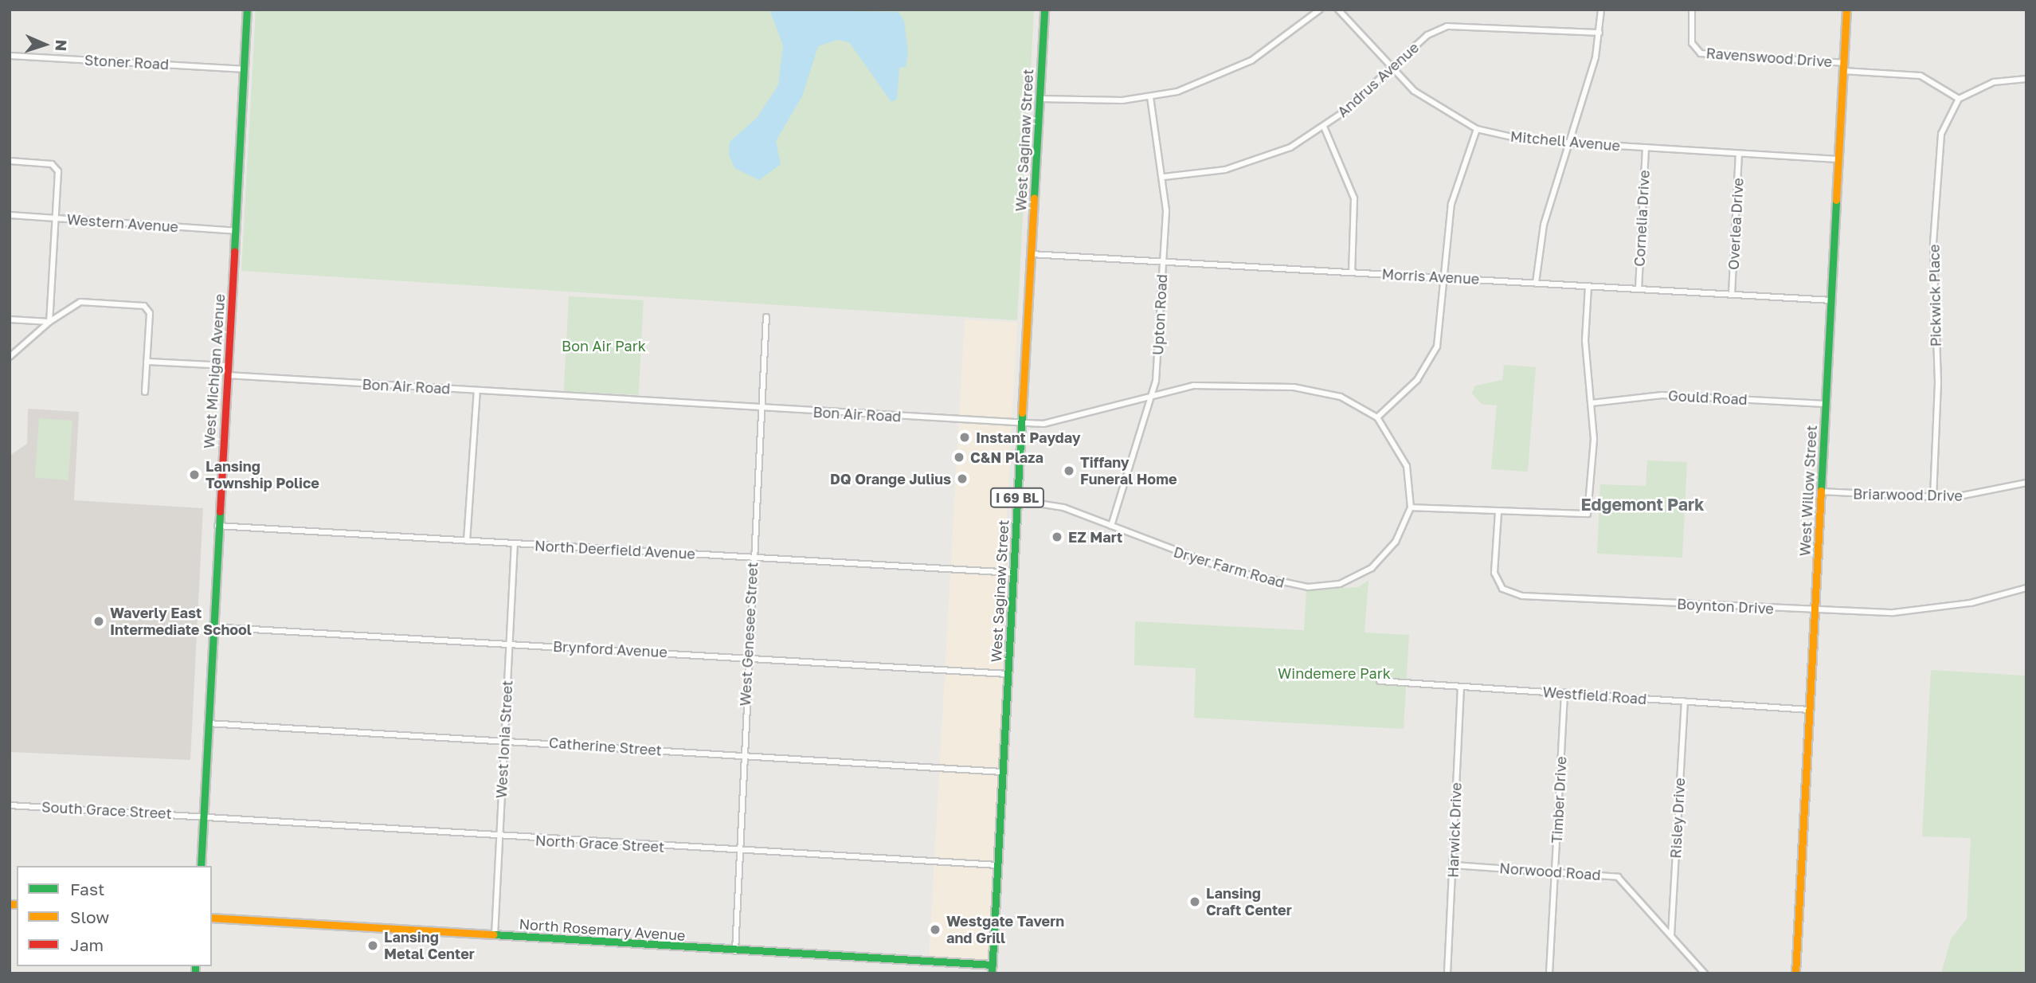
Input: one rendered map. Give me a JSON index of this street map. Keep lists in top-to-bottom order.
{
  "streets": {
    "street": [
      "Ravenswood Drive",
      "Stoner Road",
      "Andrus Avenue",
      "West Saginaw Street",
      "Mitchell Avenue",
      "Cornelia Drive",
      "Western Avenue",
      "Overlea Drive",
      "Morris Avenue",
      "Pickwick Place",
      "Upton Road",
      "West Michigan Avenue",
      "Bon Air Road",
      "Gould Road",
      "West Willow Street",
      "Briarwood Drive",
      "I 69 BL",
      "North Deerfield Avenue",
      "Dryer Farm Road",
      "Boynton Drive",
      "West Genesee Street",
      "Brynford Avenue",
      "Westfield Road",
      "West Ionia Street",
      "Catherine Street",
      "Timber Drive",
      "South Grace Street",
      "Risley Drive",
      "Harwick Drive",
      "North Grace Street",
      "Norwood Road",
      "North Rosemary Avenue"
    ]
  },
  "crossings": [
    ["Ravenswood Drive", "Pickwick Place"],
    ["Ravenswood Drive", "West Willow Street"],
    ["Stoner Road", "West Michigan Avenue"],
    ["Andrus Avenue", "Mitchell Avenue"],
    ["Andrus Avenue", "Upton Road"],
    ["West Saginaw Street", "Morris Avenue"],
    ["West Saginaw Street", "Bon Air Road"],
    ["West Saginaw Street", "North Deerfield Avenue"],
    ["West Saginaw Street", "Dryer Farm Road"],
    ["West Saginaw Street", "Brynford Avenue"],
    ["West Saginaw Street", "Catherine Street"],
    ["West Saginaw Street", "North Grace Street"],
    ["West Saginaw Street", "North Rosemary Avenue"],
    ["Mitchell Avenue", "Cornelia Drive"],
    ["Mitchell Avenue", "Overlea Drive"],
    ["Mitchell Avenue", "West Willow Street"],
    ["Cornelia Drive", "Morris Avenue"],
    ["Western Avenue", "West Michigan Avenue"],
    ["Overlea Drive", "Morris Avenue"],
    ["Morris Avenue", "Upton Road"],
    ["Morris Avenue", "West Willow Street"],
    ["Pickwick Place", "Briarwood Drive"],
    ["Upton Road", "Bon Air Road"],
    ["Upton Road", "Dryer Farm Road"],
    ["West Michigan Avenue", "Bon Air Road"],
    ["West Michigan Avenue", "North Deerfield Avenue"],
    ["West Michigan Avenue", "Brynford Avenue"],
    ["West Michigan Avenue", "Catherine Street"],
    ["West Michigan Avenue", "South Grace Street"],
    ["West Michigan Avenue", "North Grace Street"],
    ["Bon Air Road", "Dryer Farm Road"],
    ["Bon Air Road", "West Genesee Street"],
    ["Gould Road", "West Willow Street"],
    ["West Willow Street", "Briarwood Drive"],
    ["West Willow Street", "Boynton Drive"],
    ["West Willow Street", "Westfield Road"],
    ["North Deerfield Avenue", "West Genesee Street"],
    ["North Deerfield Avenue", "West Ionia Street"],
    ["West Genesee Street", "Brynford Avenue"],
    ["West Genesee Street", "Catherine Street"],
    ["West Genesee Street", "North Grace Street"],
    ["West Genesee Street", "North Rosemary Avenue"],
    ["Brynford Avenue", "West Ionia Street"],
    ["Westfield Road", "Timber Drive"],
    ["Westfield Road", "Risley Drive"],
    ["Westfield Road", "Harwick Drive"],
    ["West Ionia Street", "Catherine Street"],
    ["West Ionia Street", "North Grace Street"],
    ["West Ionia Street", "North Rosemary Avenue"],
    ["Timber Drive", "Norwood Road"],
    ["South Grace Street", "North Grace Street"],
    ["Risley Drive", "Norwood Road"],
    ["Harwick Drive", "Norwood Road"]
  ],
  "districts": ["Edgemont Park"],
  "parks": ["Bon Air Park", "Windemere Park"],
  "places": [
    "Instant Payday",
    "C&N Plaza",
    "Tiffany Funeral Home",
    "Lansing Township Police",
    "DQ Orange Julius",
    "EZ Mart",
    "Waverly East Intermediate School",
    "Lansing Craft Center",
    "Westgate Tavern and Grill",
    "Lansing Metal Center"
  ],
  "legend": ["Fast", "Slow", "Jam"],
  "north": "right"
}
